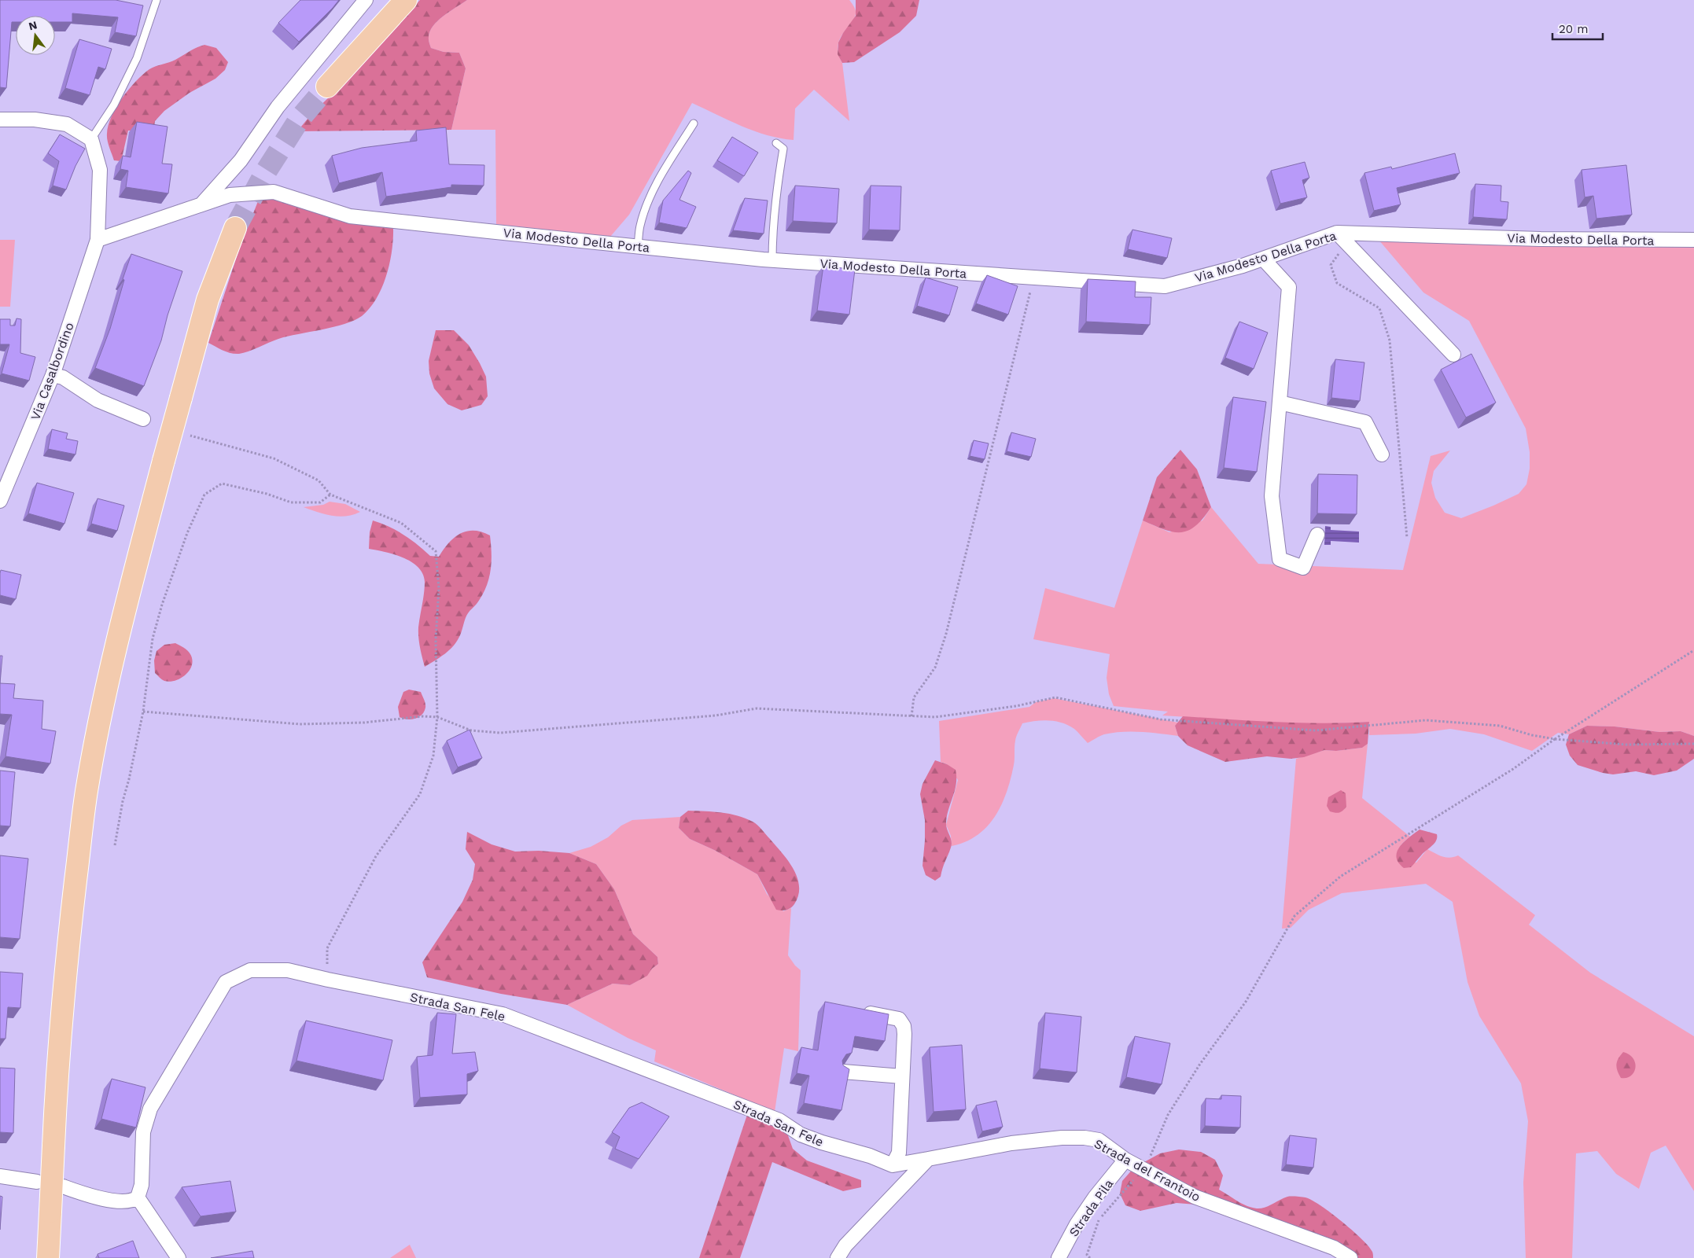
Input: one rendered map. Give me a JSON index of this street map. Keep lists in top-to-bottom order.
{
  "streets": {
    "street": [
      "Via Modesto Della Porta",
      "Via Casalbordino",
      "Strada San Fele",
      "Strada del Frantoio",
      "Strada Pila"
    ]
  },
  "crossings": [
    ["Via Modesto Della Porta", "Via Casalbordino"],
    ["Strada del Frantoio", "Strada Pila"]
  ],
  "scale_bar": "20 m",
  "north": "top"
}
